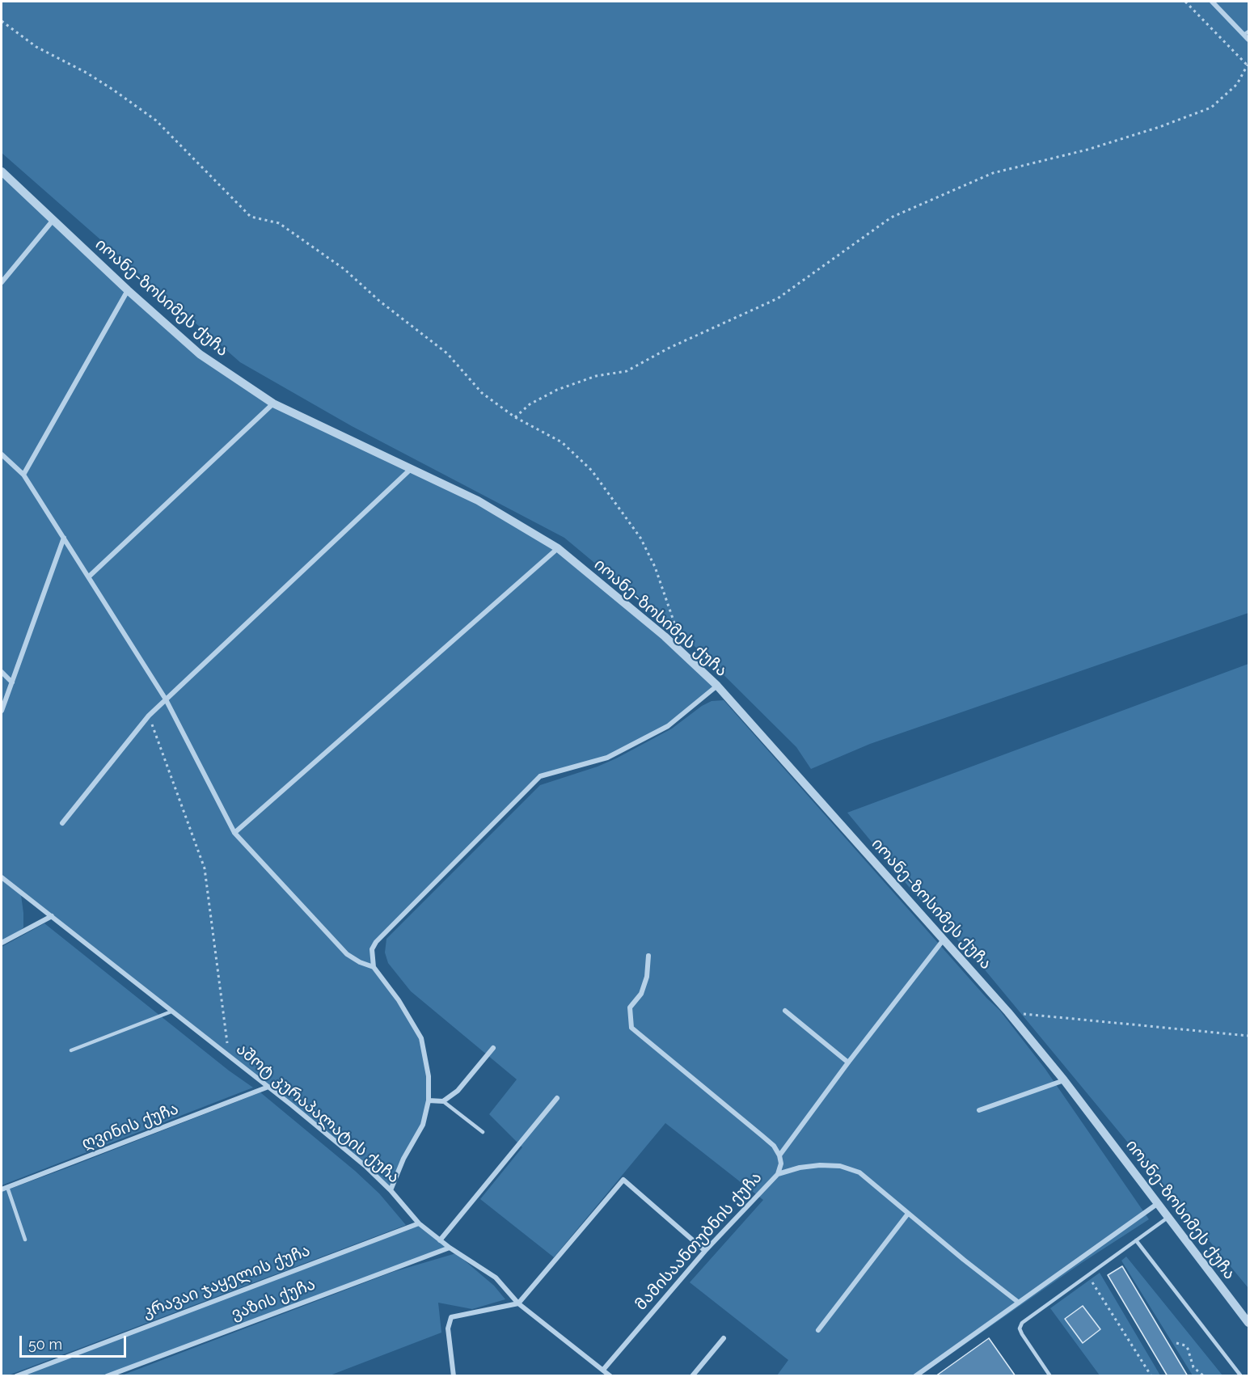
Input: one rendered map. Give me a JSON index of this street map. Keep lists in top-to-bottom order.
{
  "streets": {
    "street": [
      "იოანე-ზოსიმეს ქუჩა",
      "აშოტ კურაპალატის ქუჩა",
      "ღვინის ქუჩა",
      "მამისაანთუბნის ქუჩა",
      "კრავაი ჯაყელის ქუჩა",
      "ვაზის ქუჩა"
    ]
  },
  "crossings": [
    ["აშოტ კურაპალატის ქუჩა", "ღვინის ქუჩა"],
    ["აშოტ კურაპალატის ქუჩა", "მამისაანთუბნის ქუჩა"],
    ["აშოტ კურაპალატის ქუჩა", "კრავაი ჯაყელის ქუჩა"],
    ["აშოტ კურაპალატის ქუჩა", "ვაზის ქუჩა"]
  ],
  "scale_bar": "50 m"
}
